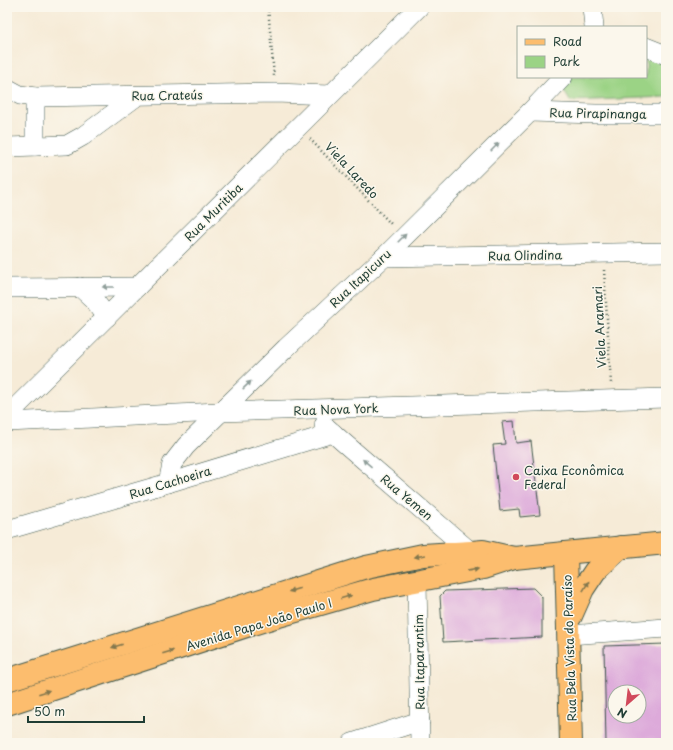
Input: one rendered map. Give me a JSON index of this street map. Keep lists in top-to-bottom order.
{
  "streets": {
    "main road": ["Avenida Papa João Paulo I", "Rua Bela Vista do Paraíso"],
    "street": [
      "Rua Crateús",
      "Rua Pirapinanga",
      "Rua Muritiba",
      "Rua Olindina",
      "Rua Itapicuru",
      "Rua Nova York",
      "Rua Cachoeira",
      "Rua Yemen",
      "Rua Itaparantim"
    ],
    "path": ["Viela Laredo", "Viela Aramari"]
  },
  "crossings": [
    ["Rua Crateús", "Rua Muritiba"],
    ["Rua Pirapinanga", "Rua Itapicuru"],
    ["Viela Laredo", "Rua Muritiba"],
    ["Rua Olindina", "Rua Itapicuru"],
    ["Rua Olindina", "Viela Aramari"],
    ["Rua Itapicuru", "Rua Nova York"],
    ["Rua Itapicuru", "Rua Cachoeira"],
    ["Viela Aramari", "Rua Nova York"],
    ["Rua Nova York", "Rua Yemen"],
    ["Rua Cachoeira", "Rua Yemen"],
    ["Rua Yemen", "Avenida Papa João Paulo I"],
    ["Avenida Papa João Paulo I", "Rua Bela Vista do Paraíso"],
    ["Avenida Papa João Paulo I", "Rua Itaparantim"]
  ],
  "one_way": ["Rua Itapicuru", "Rua Yemen"],
  "places": ["Caixa Econômica Federal"],
  "legend": ["Road", "Park"],
  "scale_bar": "50 m",
  "north": "bottom left"
}
